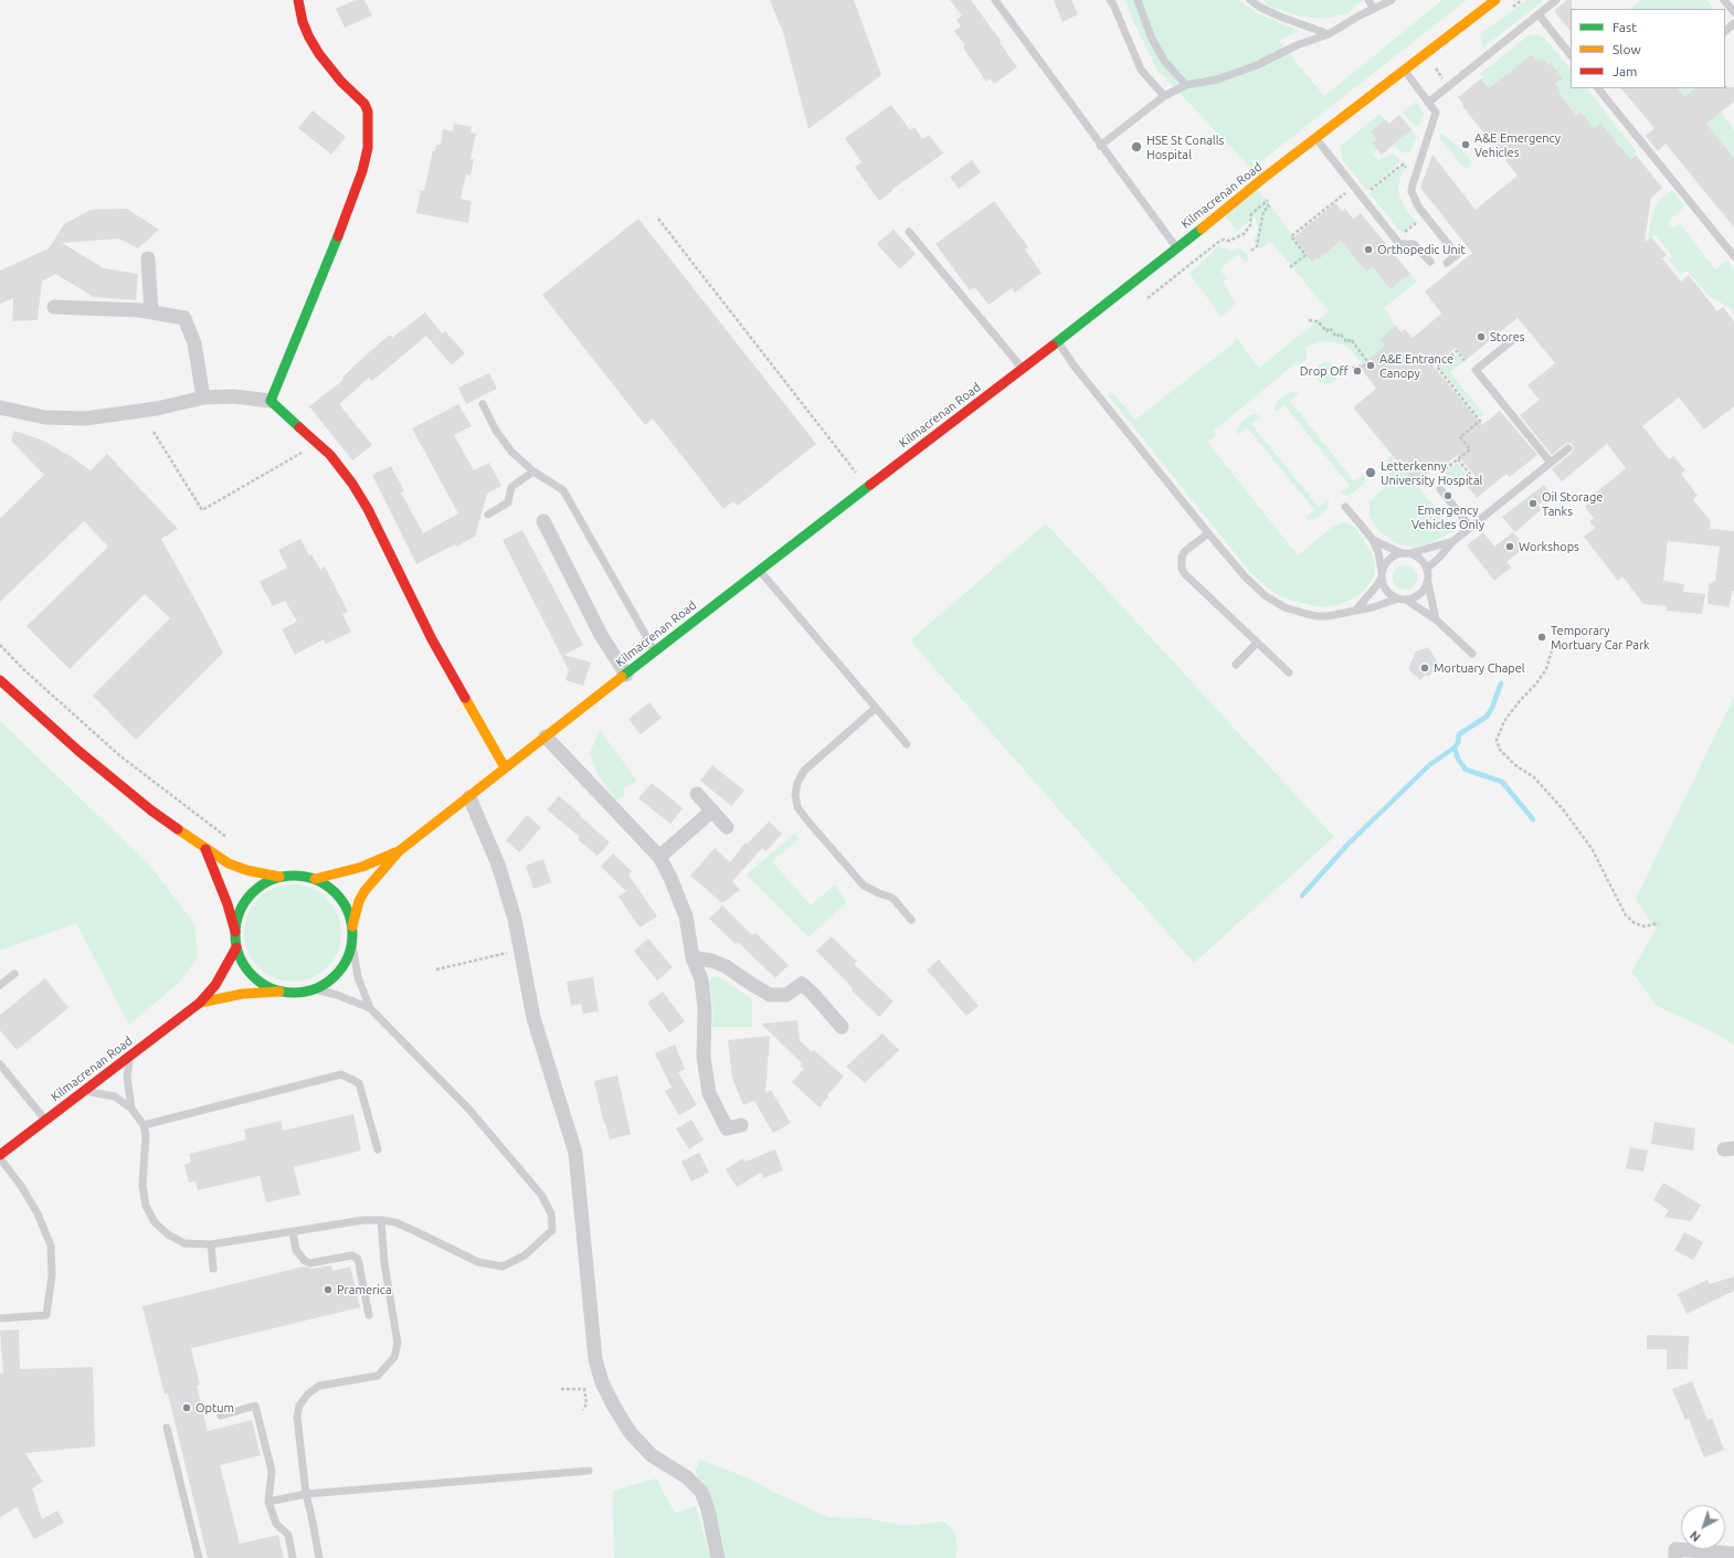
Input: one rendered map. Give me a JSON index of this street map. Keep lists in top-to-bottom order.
{
  "streets": {
    "main road": ["Kilmacrenan Road"]
  },
  "places": [
    "A&E Emergency Vehicles",
    "HSE St Conalls Hospital",
    "Orthopedic Unit",
    "Stores",
    "A&E Entrance Canopy",
    "Drop Off",
    "Letterkenny University Hospital",
    "Emergency Vehicles Only",
    "Oil Storage Tanks",
    "Workshops",
    "Temporary Mortuary Car Park",
    "Mortuary Chapel",
    "Pramerica",
    "Optum"
  ],
  "legend": ["Fast", "Slow", "Jam"],
  "north": "bottom left"
}
